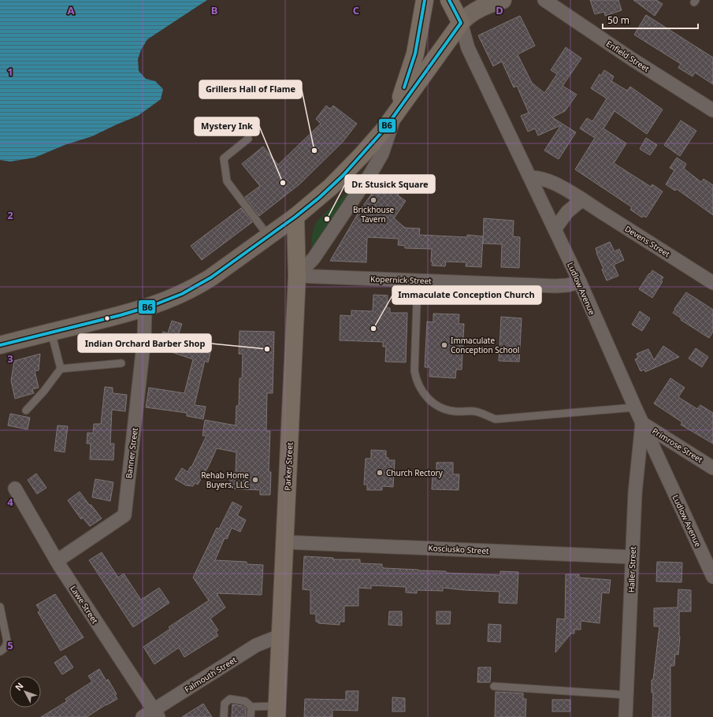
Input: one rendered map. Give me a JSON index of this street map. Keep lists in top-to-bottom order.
{
  "streets": {
    "main road": ["Ludlow Avenue", "Parker Street"],
    "street": [
      "Enfield Street",
      "Devens Street",
      "Kopernick Street",
      "Primrose Street",
      "Banner Street",
      "Kosciusko Street",
      "Haller Street",
      "Lawe Street",
      "Falmouth Street"
    ]
  },
  "crossings": [
    ["Devens Street", "Ludlow Avenue"],
    ["Kopernick Street", "Ludlow Avenue"],
    ["Kopernick Street", "Parker Street"],
    ["Ludlow Avenue", "Primrose Street"],
    ["Ludlow Avenue", "Haller Street"],
    ["Primrose Street", "Haller Street"],
    ["Banner Street", "Lawe Street"],
    ["Parker Street", "Kosciusko Street"],
    ["Parker Street", "Falmouth Street"],
    ["Kosciusko Street", "Haller Street"],
    ["Lawe Street", "Falmouth Street"]
  ],
  "places": [
    "Grillers Hall of Flame",
    "Mystery Ink",
    "Brickhouse Tavern",
    "Dr. Stusick Square",
    "Immaculate Conception Church",
    "Immaculate Conception School",
    "Indian Orchard Barber Shop",
    "Church Rectory",
    "Rehab Home Buyers, LLC"
  ],
  "lines": ["transit line B6"],
  "scale_bar": "50 m",
  "north": "top left",
  "grid": {
    "columns": [
      "A",
      "B",
      "C",
      "D"
    ],
    "rows": [
      "1",
      "2",
      "3",
      "4",
      "5"
    ]
  }
}
